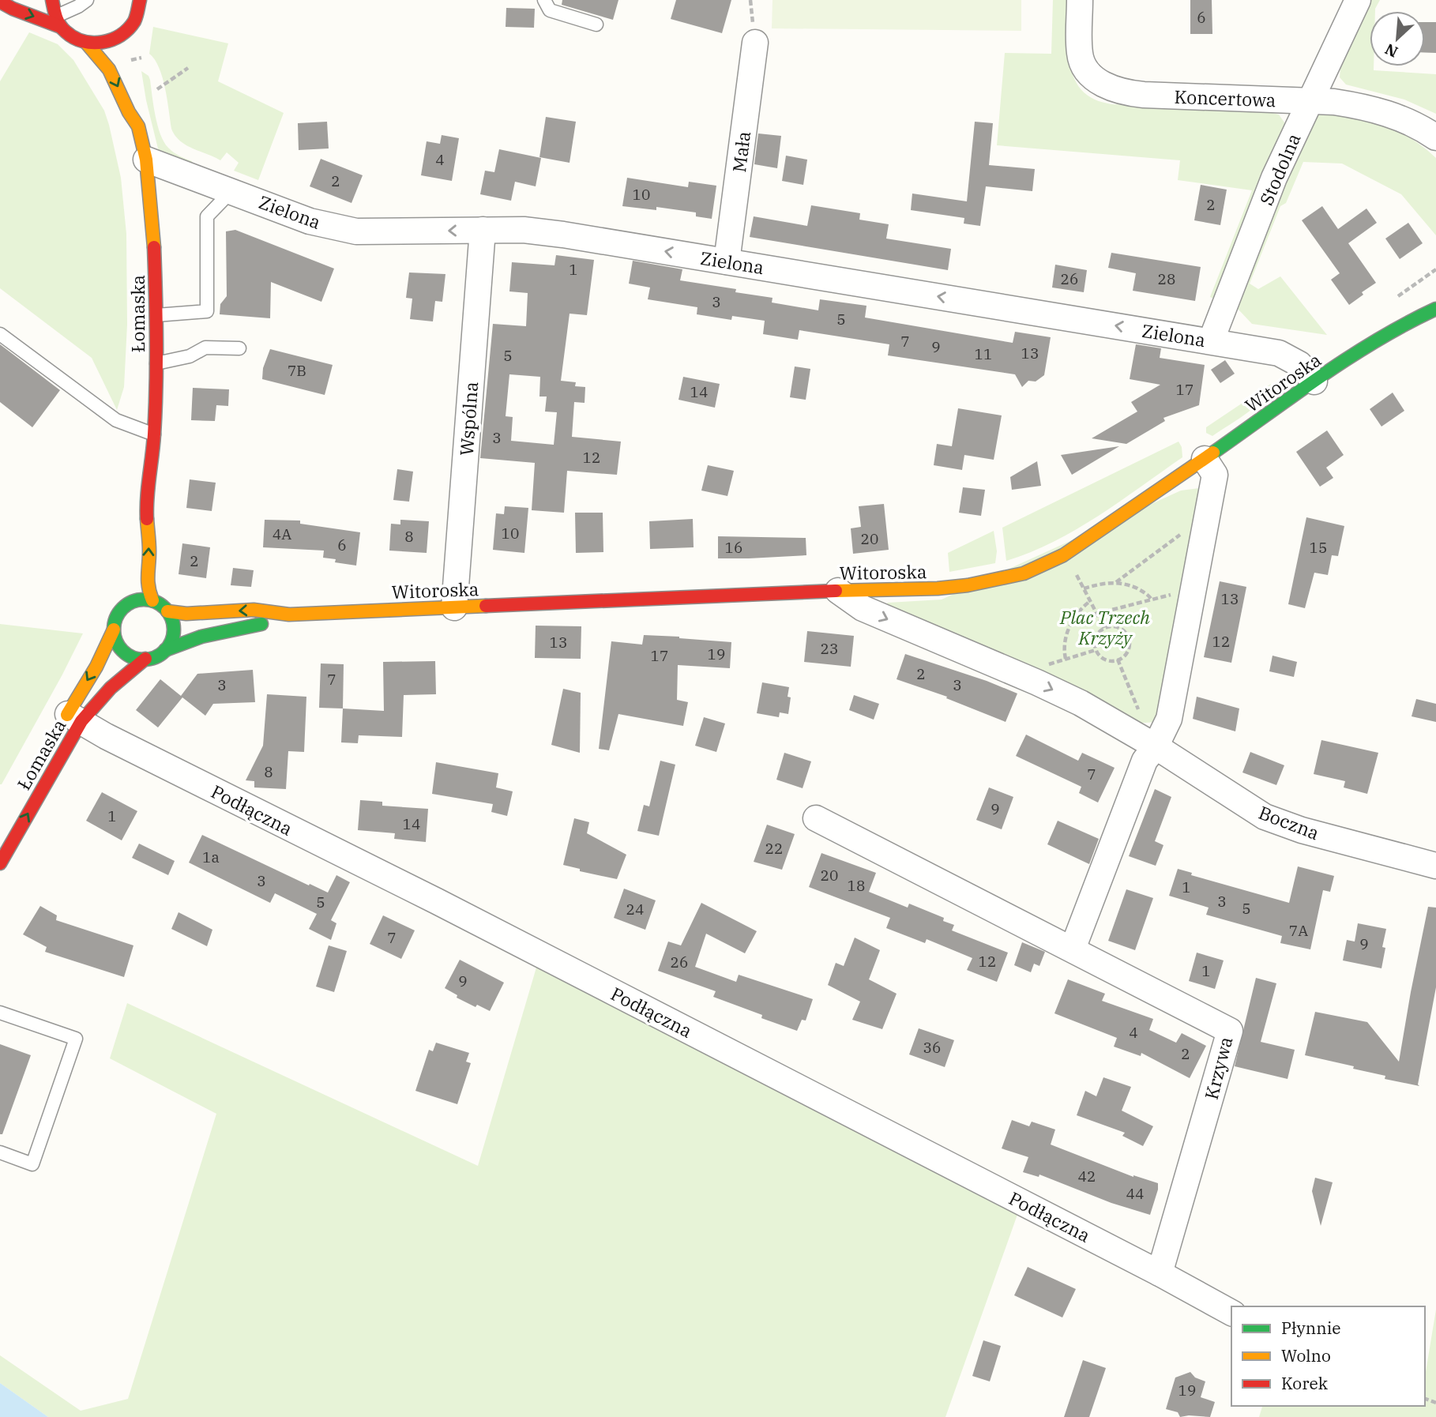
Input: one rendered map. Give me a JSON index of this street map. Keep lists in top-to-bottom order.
{
  "streets": {
    "main road": ["Łomaska", "Witoroska"],
    "street": [
      "Koncertowa",
      "Mała",
      "Stodolna",
      "Zielona",
      "Wspólna",
      "Podłączna",
      "Boczna",
      "Krzywa"
    ]
  },
  "crossings": [
    ["Koncertowa", "Stodolna"],
    ["Mała", "Zielona"],
    ["Stodolna", "Zielona"],
    ["Zielona", "Łomaska"],
    ["Zielona", "Witoroska"],
    ["Zielona", "Wspólna"],
    ["Łomaska", "Witoroska"],
    ["Łomaska", "Podłączna"],
    ["Witoroska", "Wspólna"],
    ["Witoroska", "Podłączna"],
    ["Podłączna", "Krzywa"]
  ],
  "one_way": ["Zielona"],
  "parks": ["Plac Trzech Krzyży"],
  "house_numbers": [
    "6",
    "4",
    "2",
    "10",
    "2",
    "1",
    "26",
    "28",
    "3",
    "5",
    "7",
    "9",
    "13",
    "11",
    "5",
    "7B",
    "17",
    "14",
    "3",
    "12",
    "10",
    "4A",
    "8",
    "20",
    "6",
    "16",
    "15",
    "2",
    "13",
    "12",
    "13",
    "23",
    "19",
    "17",
    "2",
    "7",
    "3",
    "3",
    "8",
    "7",
    "9",
    "1",
    "14",
    "22",
    "1a",
    "20",
    "3",
    "18",
    "1",
    "3",
    "5",
    "5",
    "24",
    "7A",
    "7",
    "9",
    "12",
    "26",
    "1",
    "9",
    "4",
    "36",
    "2",
    "42",
    "44",
    "19"
  ],
  "legend": ["Płynnie", "Wolno", "Korek"],
  "north": "bottom left"
}
